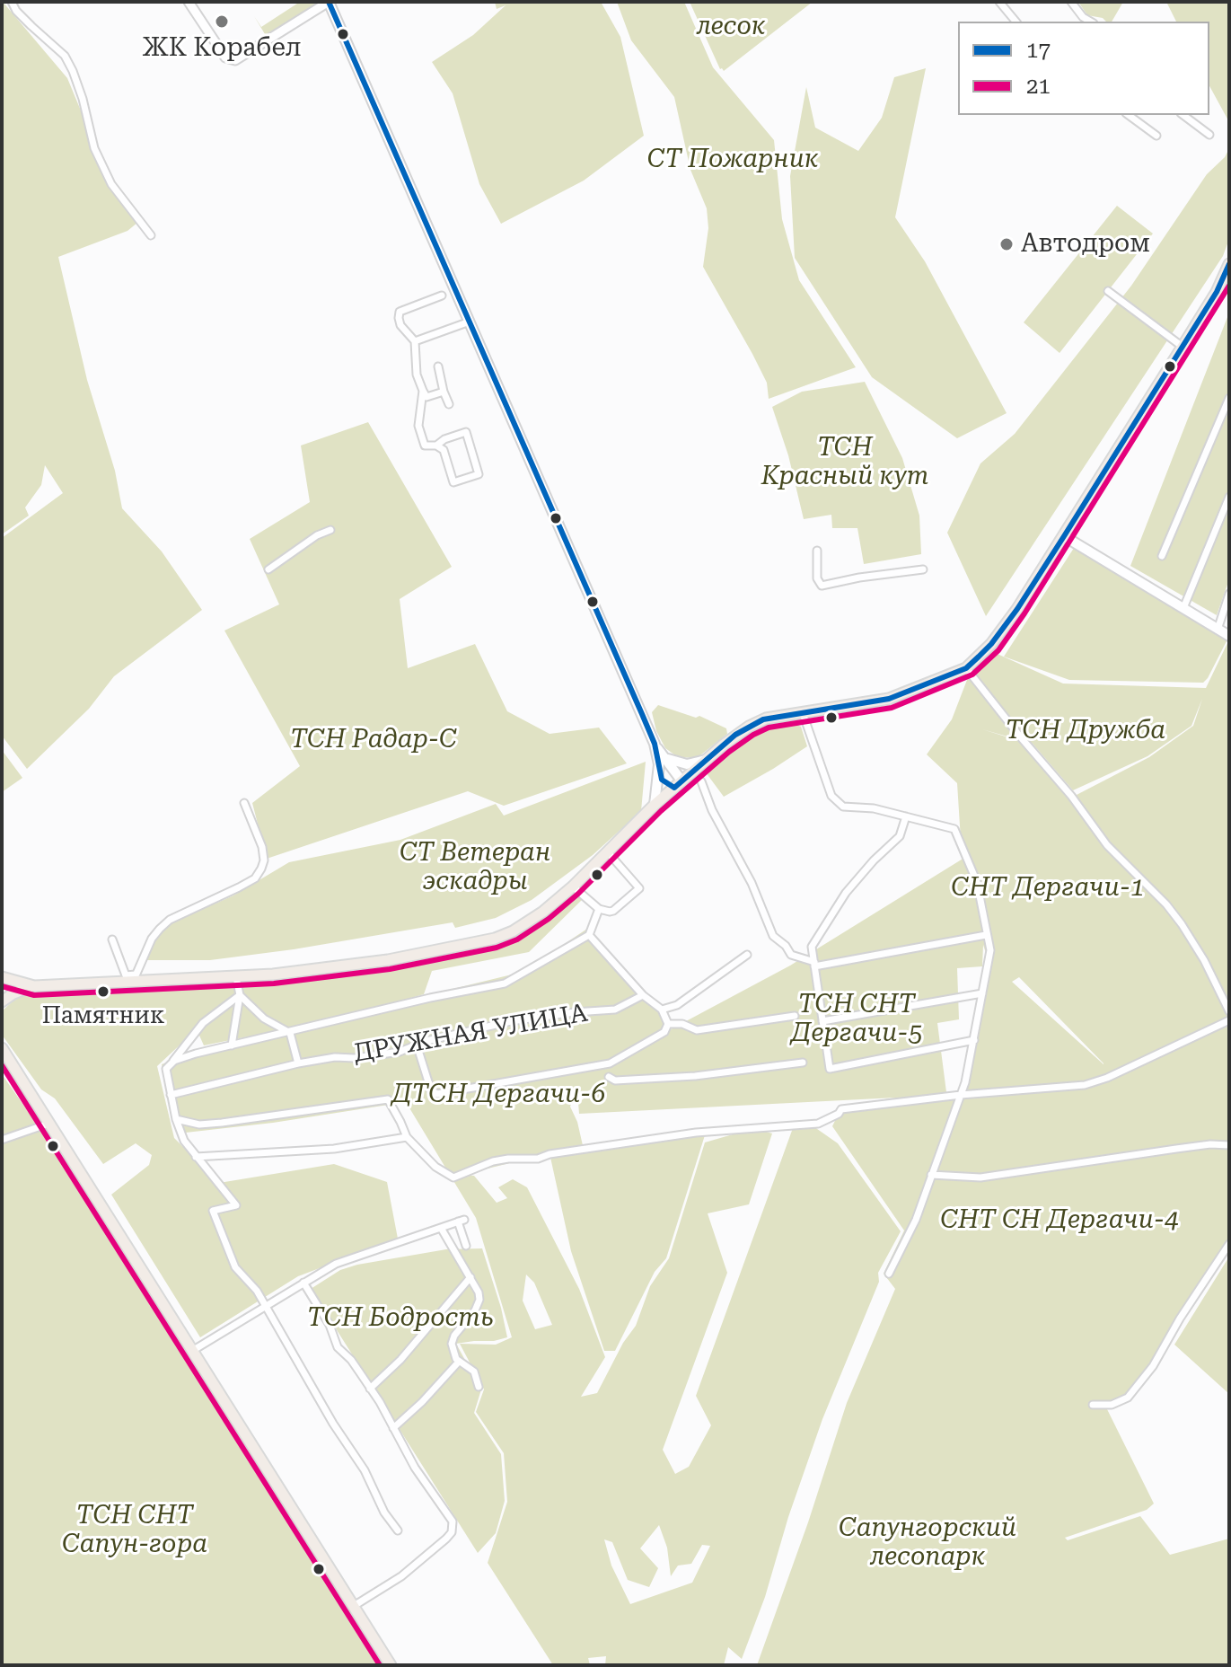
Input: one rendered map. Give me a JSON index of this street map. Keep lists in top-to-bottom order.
{
  "streets": {
    "street": ["ДРУЖНАЯ УЛИЦА"]
  },
  "parks": [
    "лесок",
    "СТ Пожарник",
    "ТСН Красный кут",
    "ТСН Дружба",
    "ТСН Радар-С",
    "СТ Ветеран эскадры",
    "СНТ Дергачи-1",
    "ТСН СНТ Дергачи-5",
    "ДТСН Дергачи-6",
    "СНТ СН Дергачи-4",
    "ТСН Бодрость",
    "ТСН СНТ Сапун-гора",
    "Сапунгорский лесопарк"
  ],
  "places": ["ЖК Корабел", "Автодром", "Памятник"],
  "lines": ["transit line 17", "transit line 21"],
  "legend": ["17", "21"]
}
